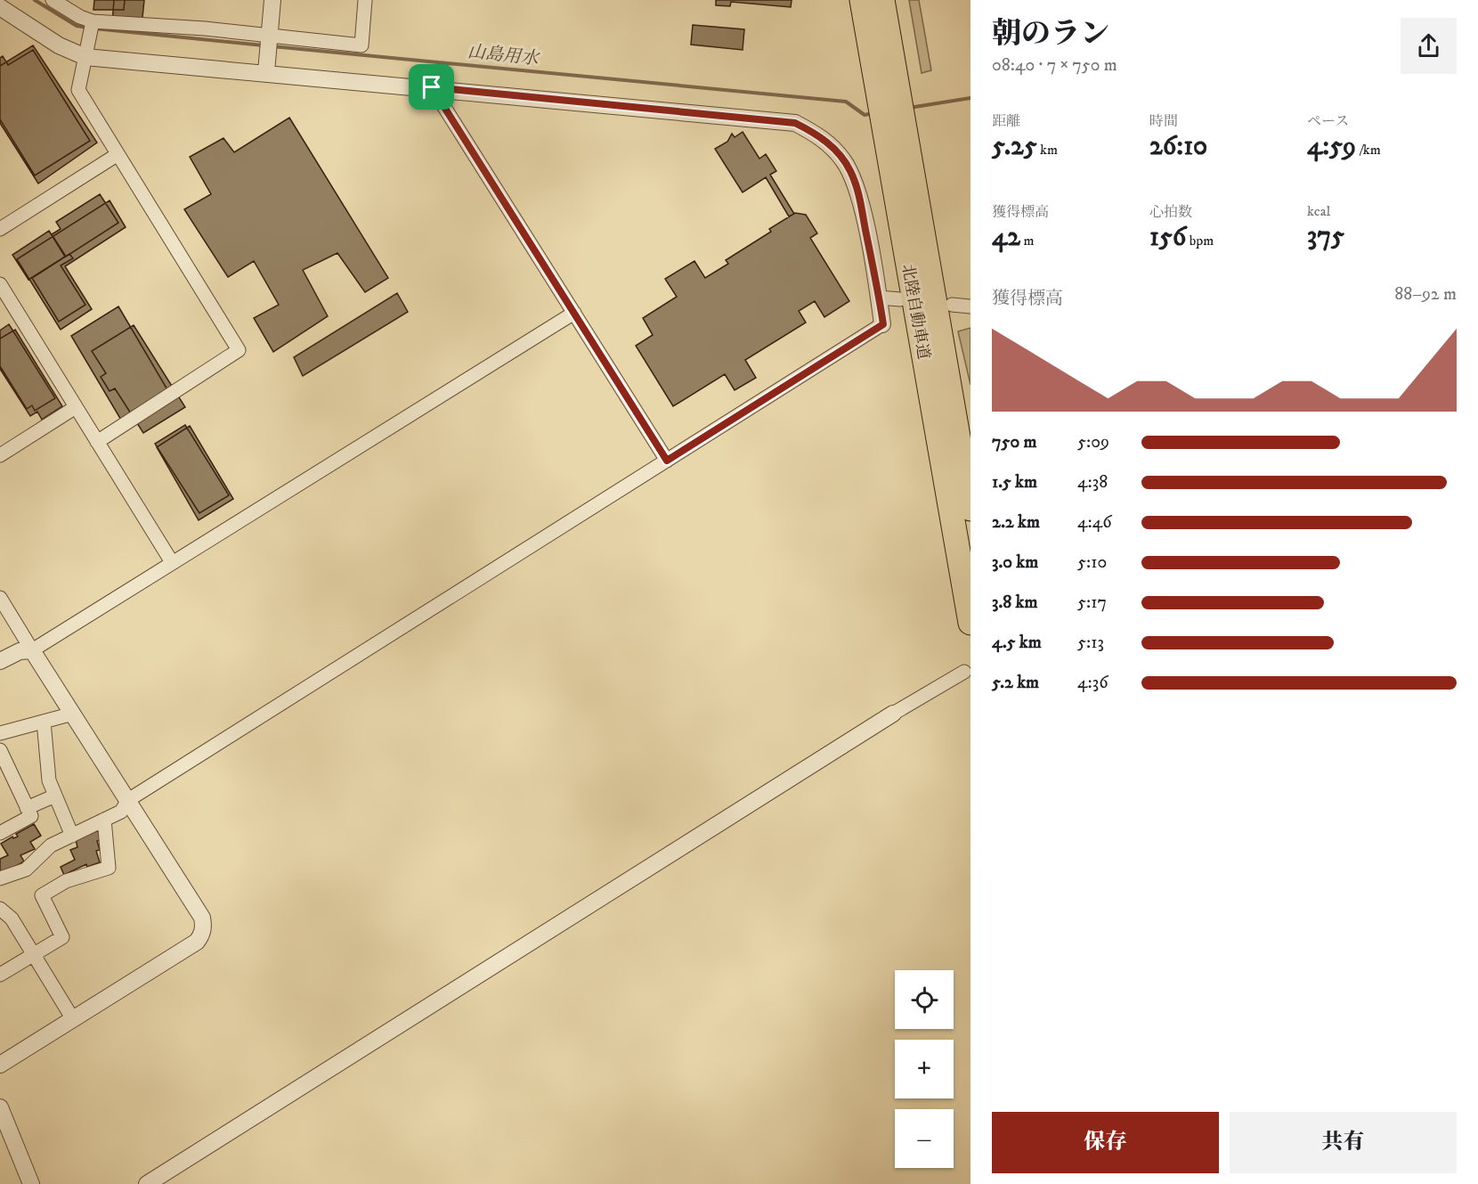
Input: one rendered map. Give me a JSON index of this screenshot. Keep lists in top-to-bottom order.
{
  "streets": {
    "highway": ["北陸自動車道"]
  },
  "water": ["山島用水"],
  "page": {
    "heading": ["朝のラン", "08:40 · 7 × 750 m"],
    "stats": [
      ["距離", "5.25 km"],
      ["時間", "26:10"],
      ["ペース", "4:59 /km"],
      ["獲得標高", "42 m"],
      ["心拍数", "156 bpm"],
      ["kcal", "375"]
    ],
    "chart": ["獲得標高", "88–92 m"],
    "list": [
      {
        "name": "750 m",
        "note": "5:09"
      },
      {
        "name": "1.5 km",
        "note": "4:38"
      },
      {
        "name": "2.2 km",
        "note": "4:46"
      },
      {
        "name": "3.0 km",
        "note": "5:10"
      },
      {
        "name": "3.8 km",
        "note": "5:17"
      },
      {
        "name": "4.5 km",
        "note": "5:13"
      },
      {
        "name": "5.2 km",
        "note": "4:36"
      }
    ],
    "map_buttons": ["+", "−"],
    "buttons": ["保存", "共有"]
  }
}
